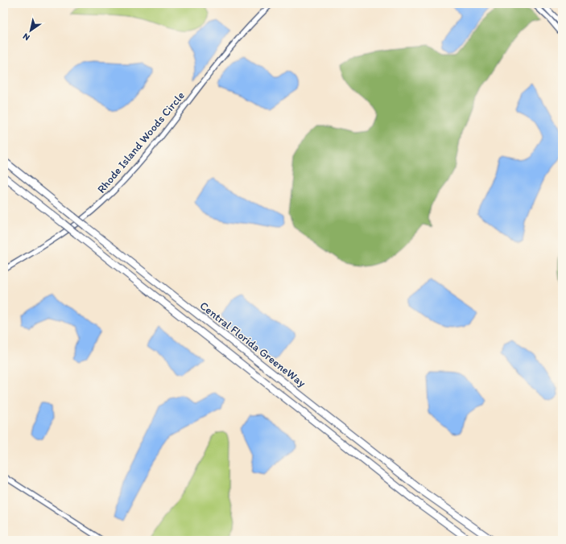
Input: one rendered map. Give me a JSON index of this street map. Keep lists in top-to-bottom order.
{
  "streets": {
    "highway": ["Central Florida GreeneWay"],
    "street": ["Rhode Island Woods Circle"]
  },
  "north": "bottom left"
}
